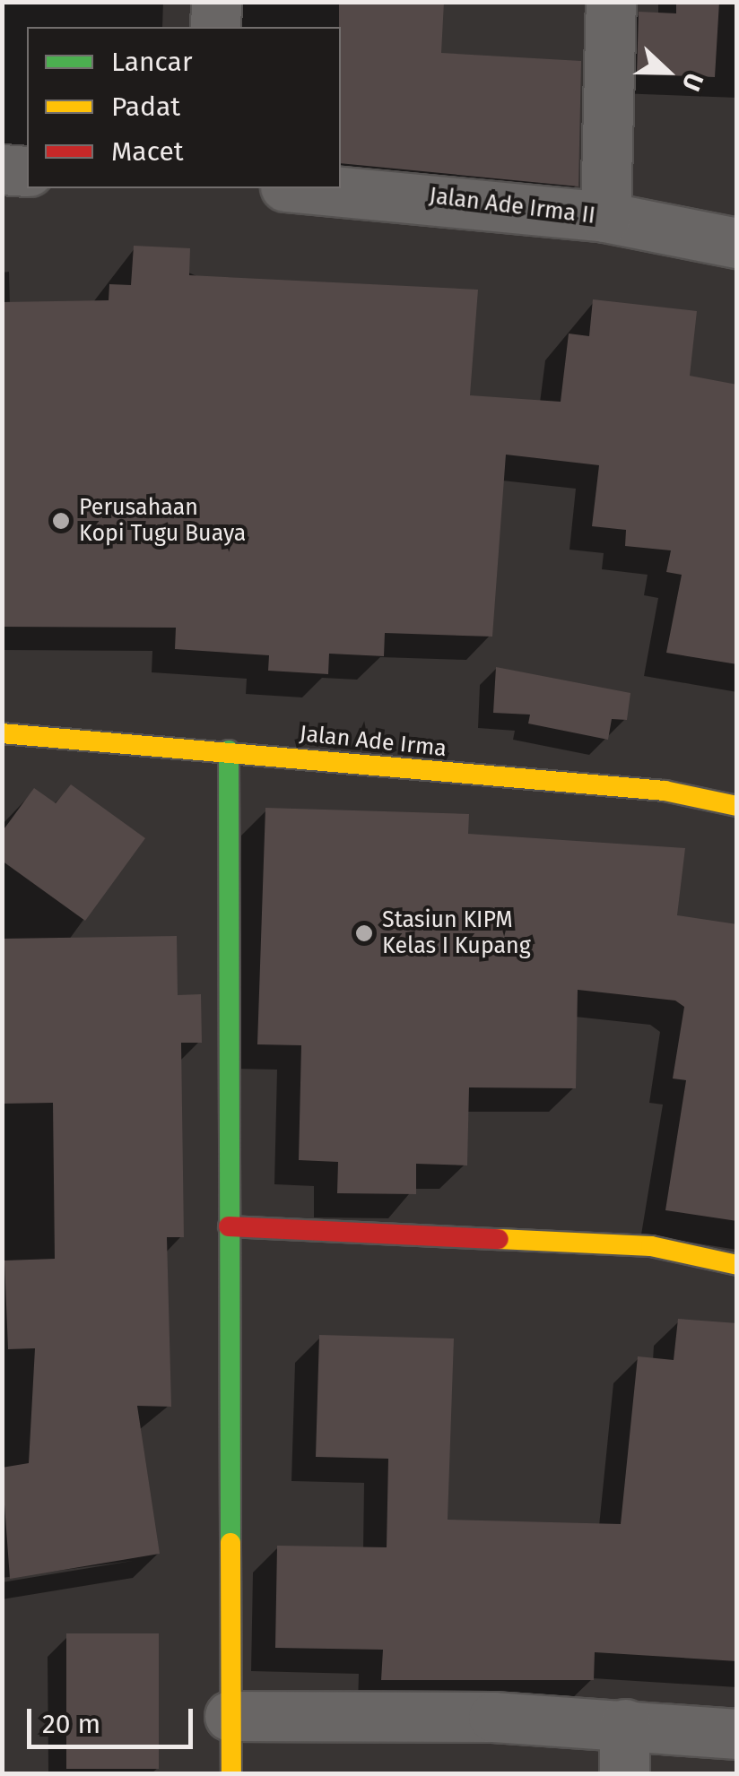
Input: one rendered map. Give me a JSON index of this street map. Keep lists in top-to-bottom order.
{
  "streets": {
    "street": ["Jalan Ade Irma II", "Jalan Ade Irma"]
  },
  "places": ["Perusahaan Kopi Tugu Buaya", "Stasiun KIPM Kelas I Kupang"],
  "legend": ["Lancar", "Padat", "Macet"],
  "scale_bar": "20 m",
  "north": "right"
}
